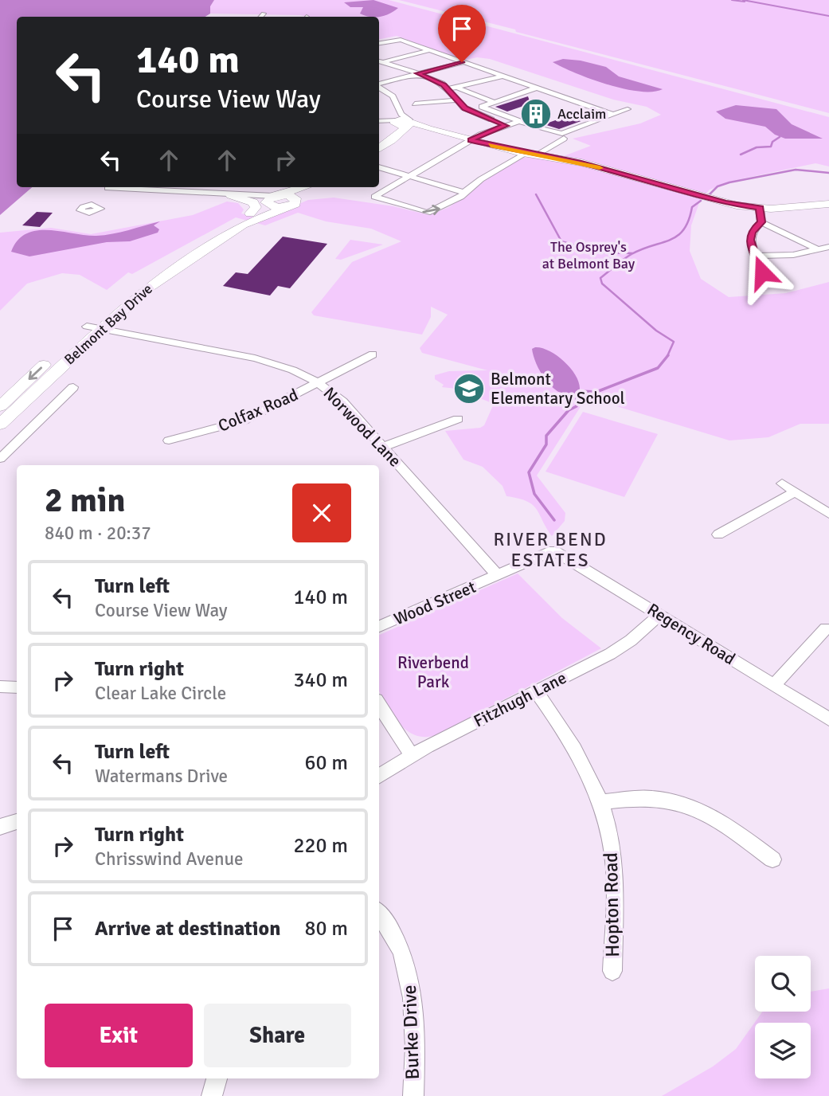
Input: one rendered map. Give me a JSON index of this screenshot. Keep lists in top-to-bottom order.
{
  "streets": {
    "street": [
      "Belmont Bay Drive",
      "Colfax Road",
      "Norwood Lane",
      "Wood Street",
      "Regency Road",
      "Fitzhugh Lane",
      "Hopton Road",
      "Burke Drive"
    ]
  },
  "crossings": [
    ["Belmont Bay Drive", "Norwood Lane"],
    ["Colfax Road", "Norwood Lane"],
    ["Norwood Lane", "Wood Street"],
    ["Wood Street", "Regency Road"],
    ["Regency Road", "Fitzhugh Lane"],
    ["Fitzhugh Lane", "Hopton Road"]
  ],
  "districts": ["RIVER BEND ESTATES"],
  "parks": ["The Osprey's at Belmont Bay", "Riverbend Park"],
  "places": {
    "building": ["Acclaim"],
    "school or university": ["Belmont Elementary School"]
  },
  "page": {
    "turn": ["140 m", "Course View Way"],
    "heading": ["2 min", "840 m · 20:37"],
    "list": [
      {
        "name": "Turn left",
        "note": "Course View Way",
        "value": "140 m"
      },
      {
        "name": "Turn right",
        "note": "Clear Lake Circle",
        "value": "340 m"
      },
      {
        "name": "Turn left",
        "note": "Watermans Drive",
        "value": "60 m"
      },
      {
        "name": "Turn right",
        "note": "Chrisswind Avenue",
        "value": "220 m"
      },
      {
        "name": "Arrive at destination",
        "value": "80 m"
      }
    ],
    "buttons": ["Exit", "Share"]
  }
}
